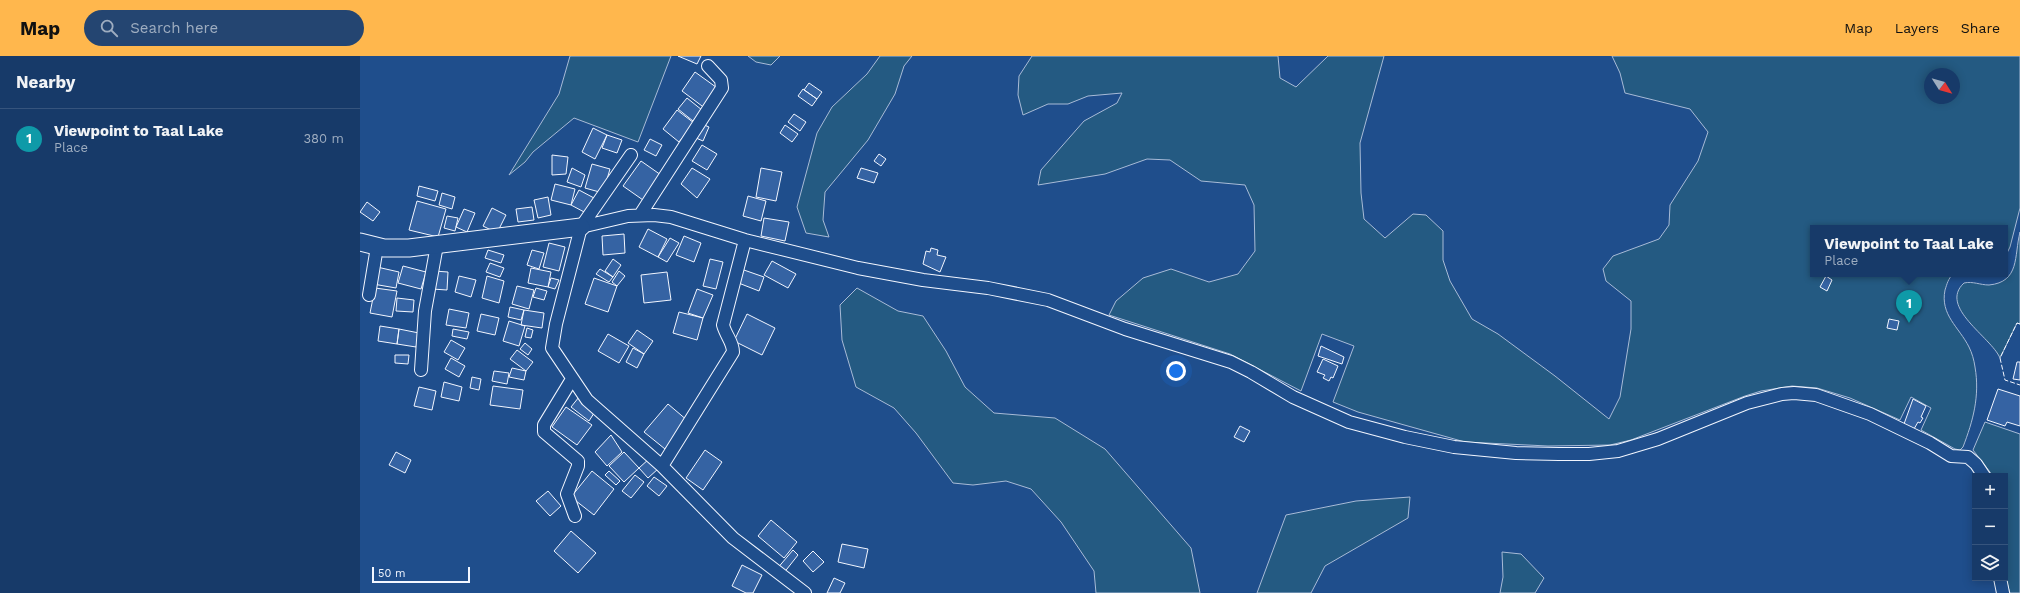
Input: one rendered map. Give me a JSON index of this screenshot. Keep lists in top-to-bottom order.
{
  "scale_bar": "50 m",
  "north": "bottom right",
  "page": {
    "header": "Map",
    "search": "Search here",
    "nav": ["Map", "Layers", "Share"],
    "heading": "Nearby",
    "list": [
      {
        "mark": "1",
        "name": "Viewpoint to Taal Lake",
        "note": "Place",
        "value": "380 m"
      }
    ],
    "popup": ["Viewpoint to Taal Lake", "Place"],
    "pins": "1",
    "map_buttons": ["+", "−"],
    "scale": "50 m"
  }
}
